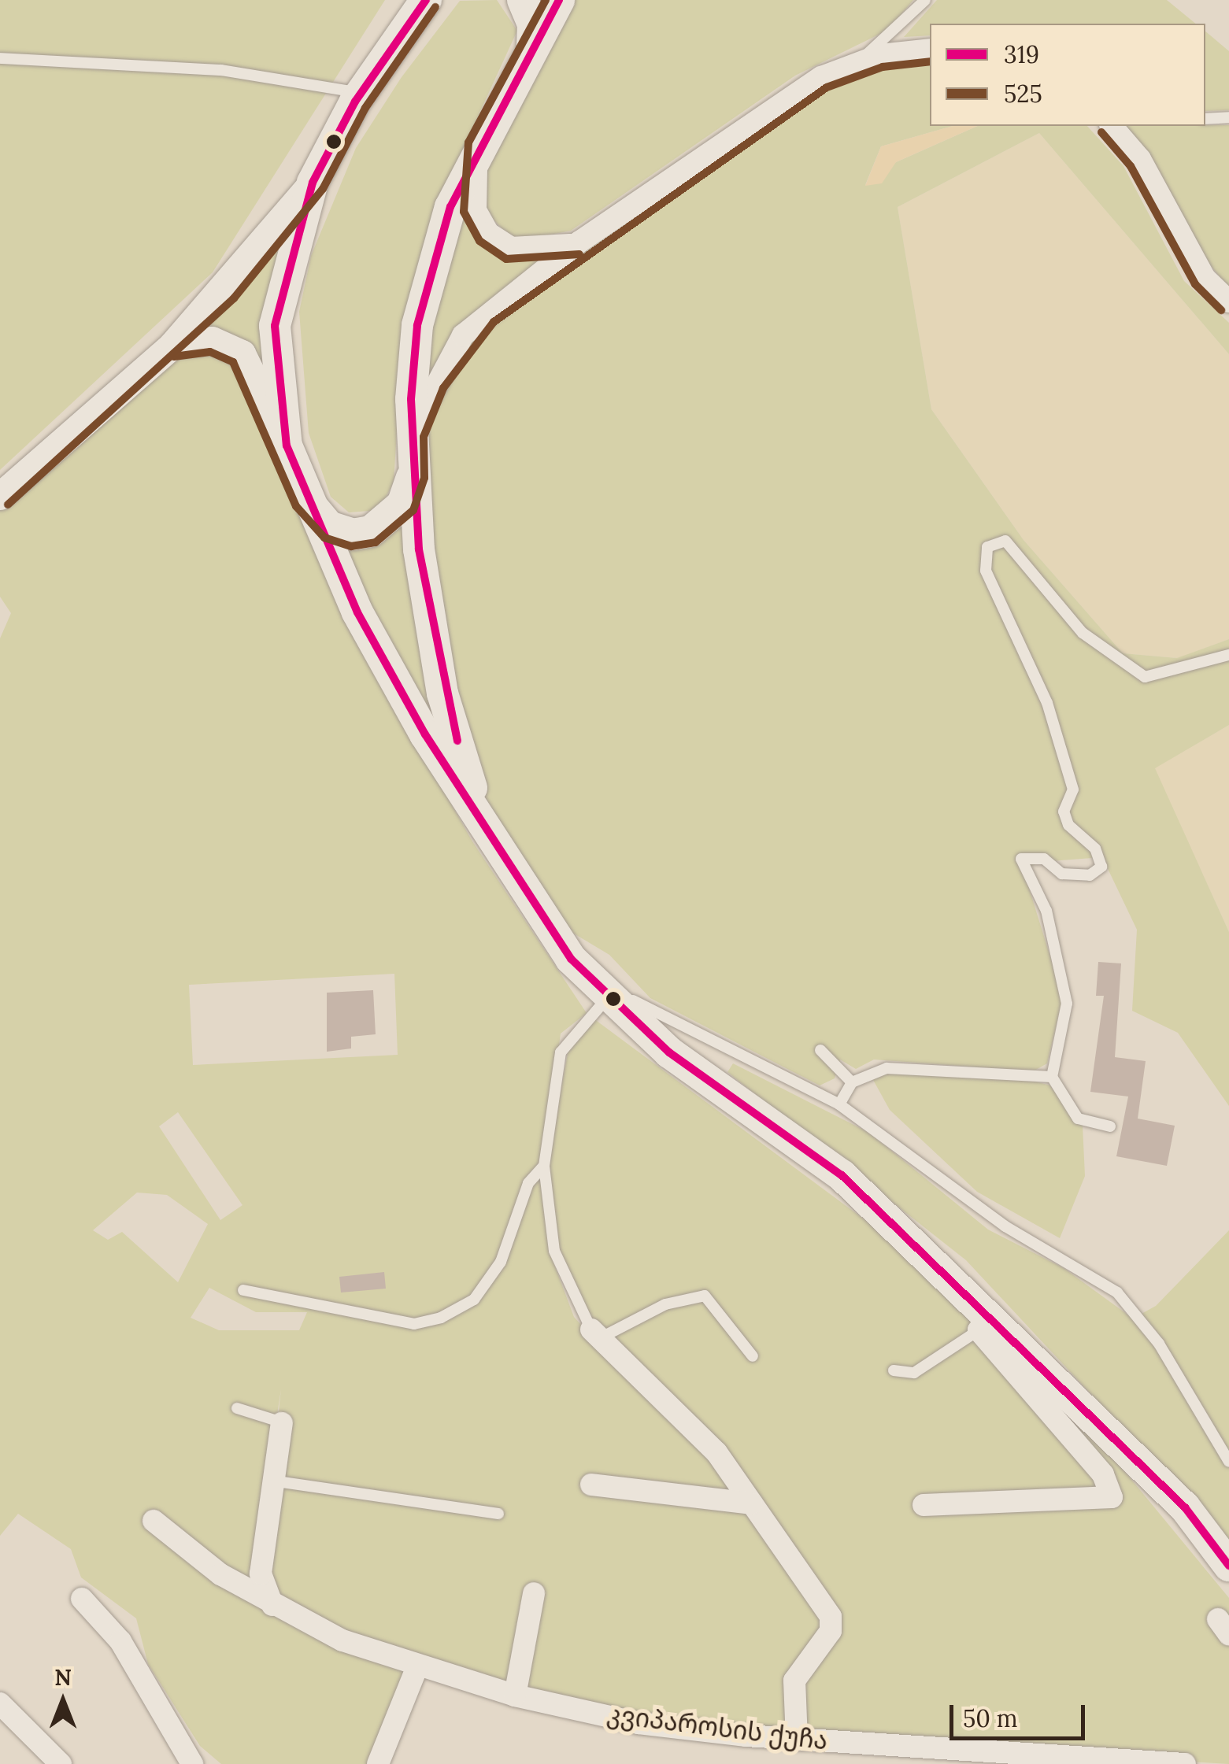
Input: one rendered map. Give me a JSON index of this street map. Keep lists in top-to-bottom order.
{
  "streets": {
    "street": ["კვიპაროსის ქუჩა"]
  },
  "lines": ["transit line 319", "transit line 525"],
  "legend": ["319", "525"],
  "scale_bar": "50 m",
  "north": "top"
}
